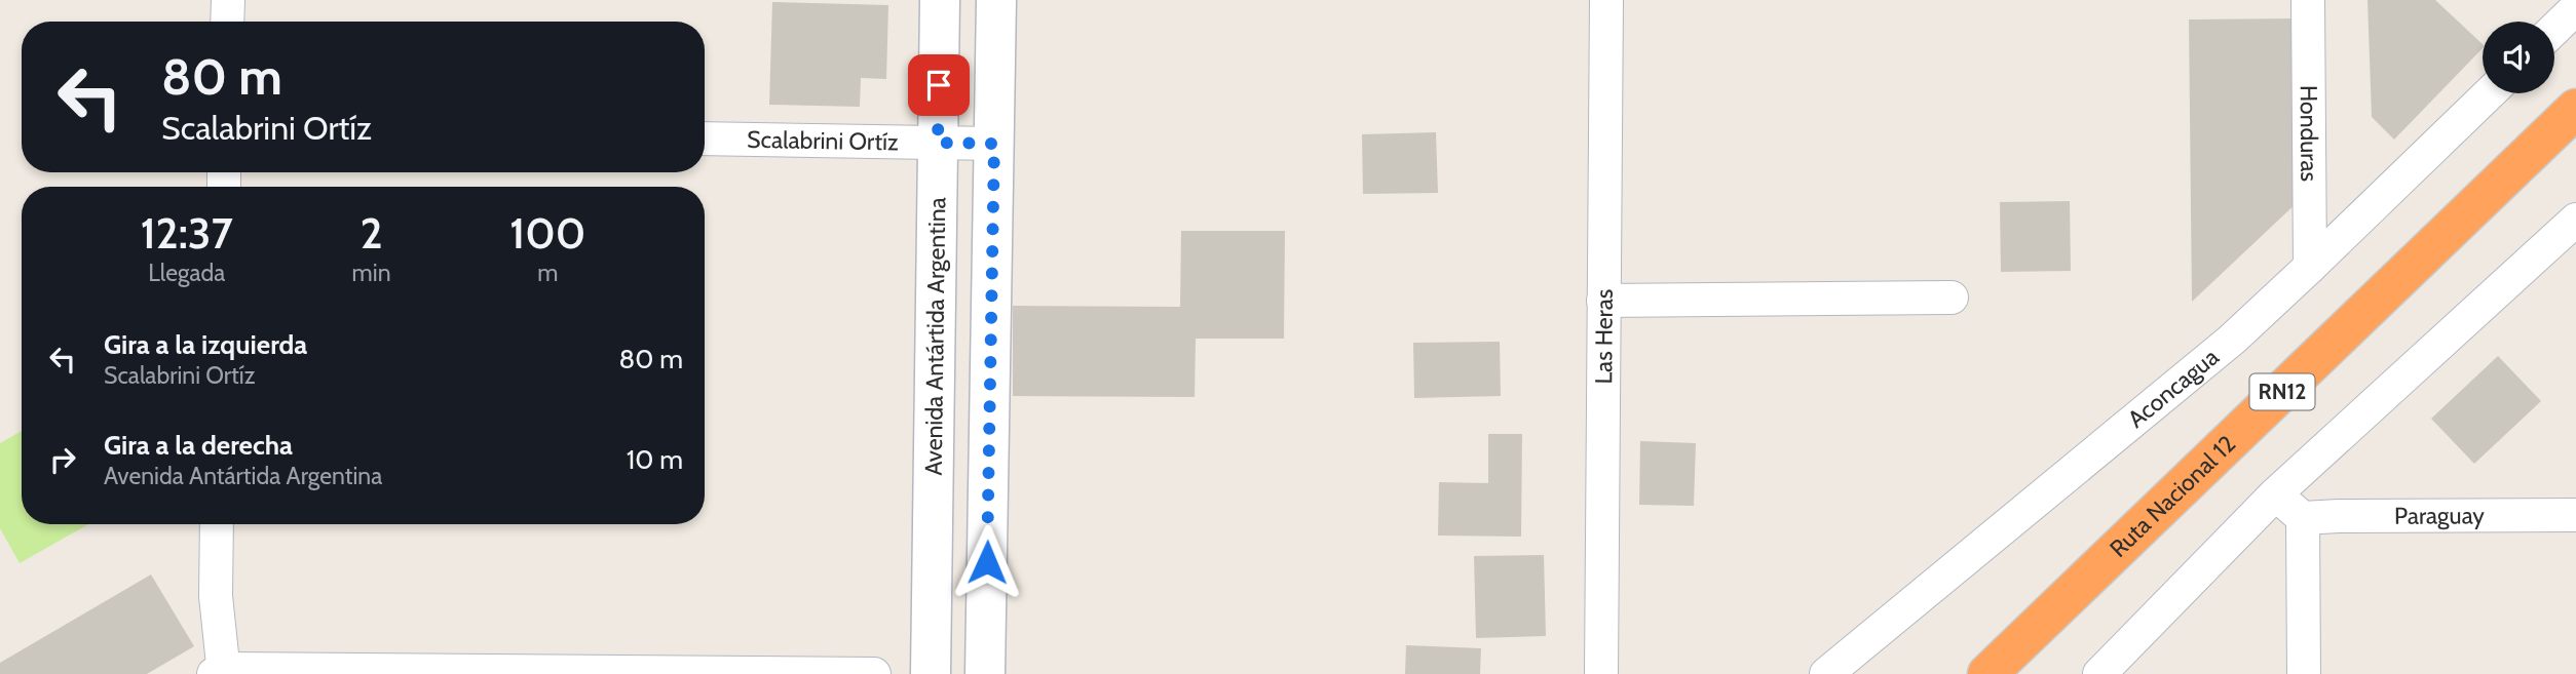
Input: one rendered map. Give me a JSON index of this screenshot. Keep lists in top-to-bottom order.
{
  "streets": {
    "highway": ["RN12", "Ruta Nacional 12"],
    "main road": ["Avenida Antártida Argentina"],
    "street": [
      "Honduras",
      "Scalabrini Ortíz",
      "Las Heras",
      "Aconcagua",
      "Paraguay"
    ]
  },
  "crossings": [
    ["Honduras", "Aconcagua"],
    ["Scalabrini Ortíz", "Avenida Antártida Argentina"]
  ],
  "page": {
    "turn": ["80 m", "Scalabrini Ortíz"],
    "eta": [
      "12:37",
      "Llegada",
      "2",
      "min",
      "100",
      "m"
    ],
    "list": [
      {
        "name": "Gira a la izquierda",
        "note": "Scalabrini Ortíz",
        "value": "80 m"
      },
      {
        "name": "Gira a la derecha",
        "note": "Avenida Antártida Argentina",
        "value": "10 m"
      }
    ]
  }
}
